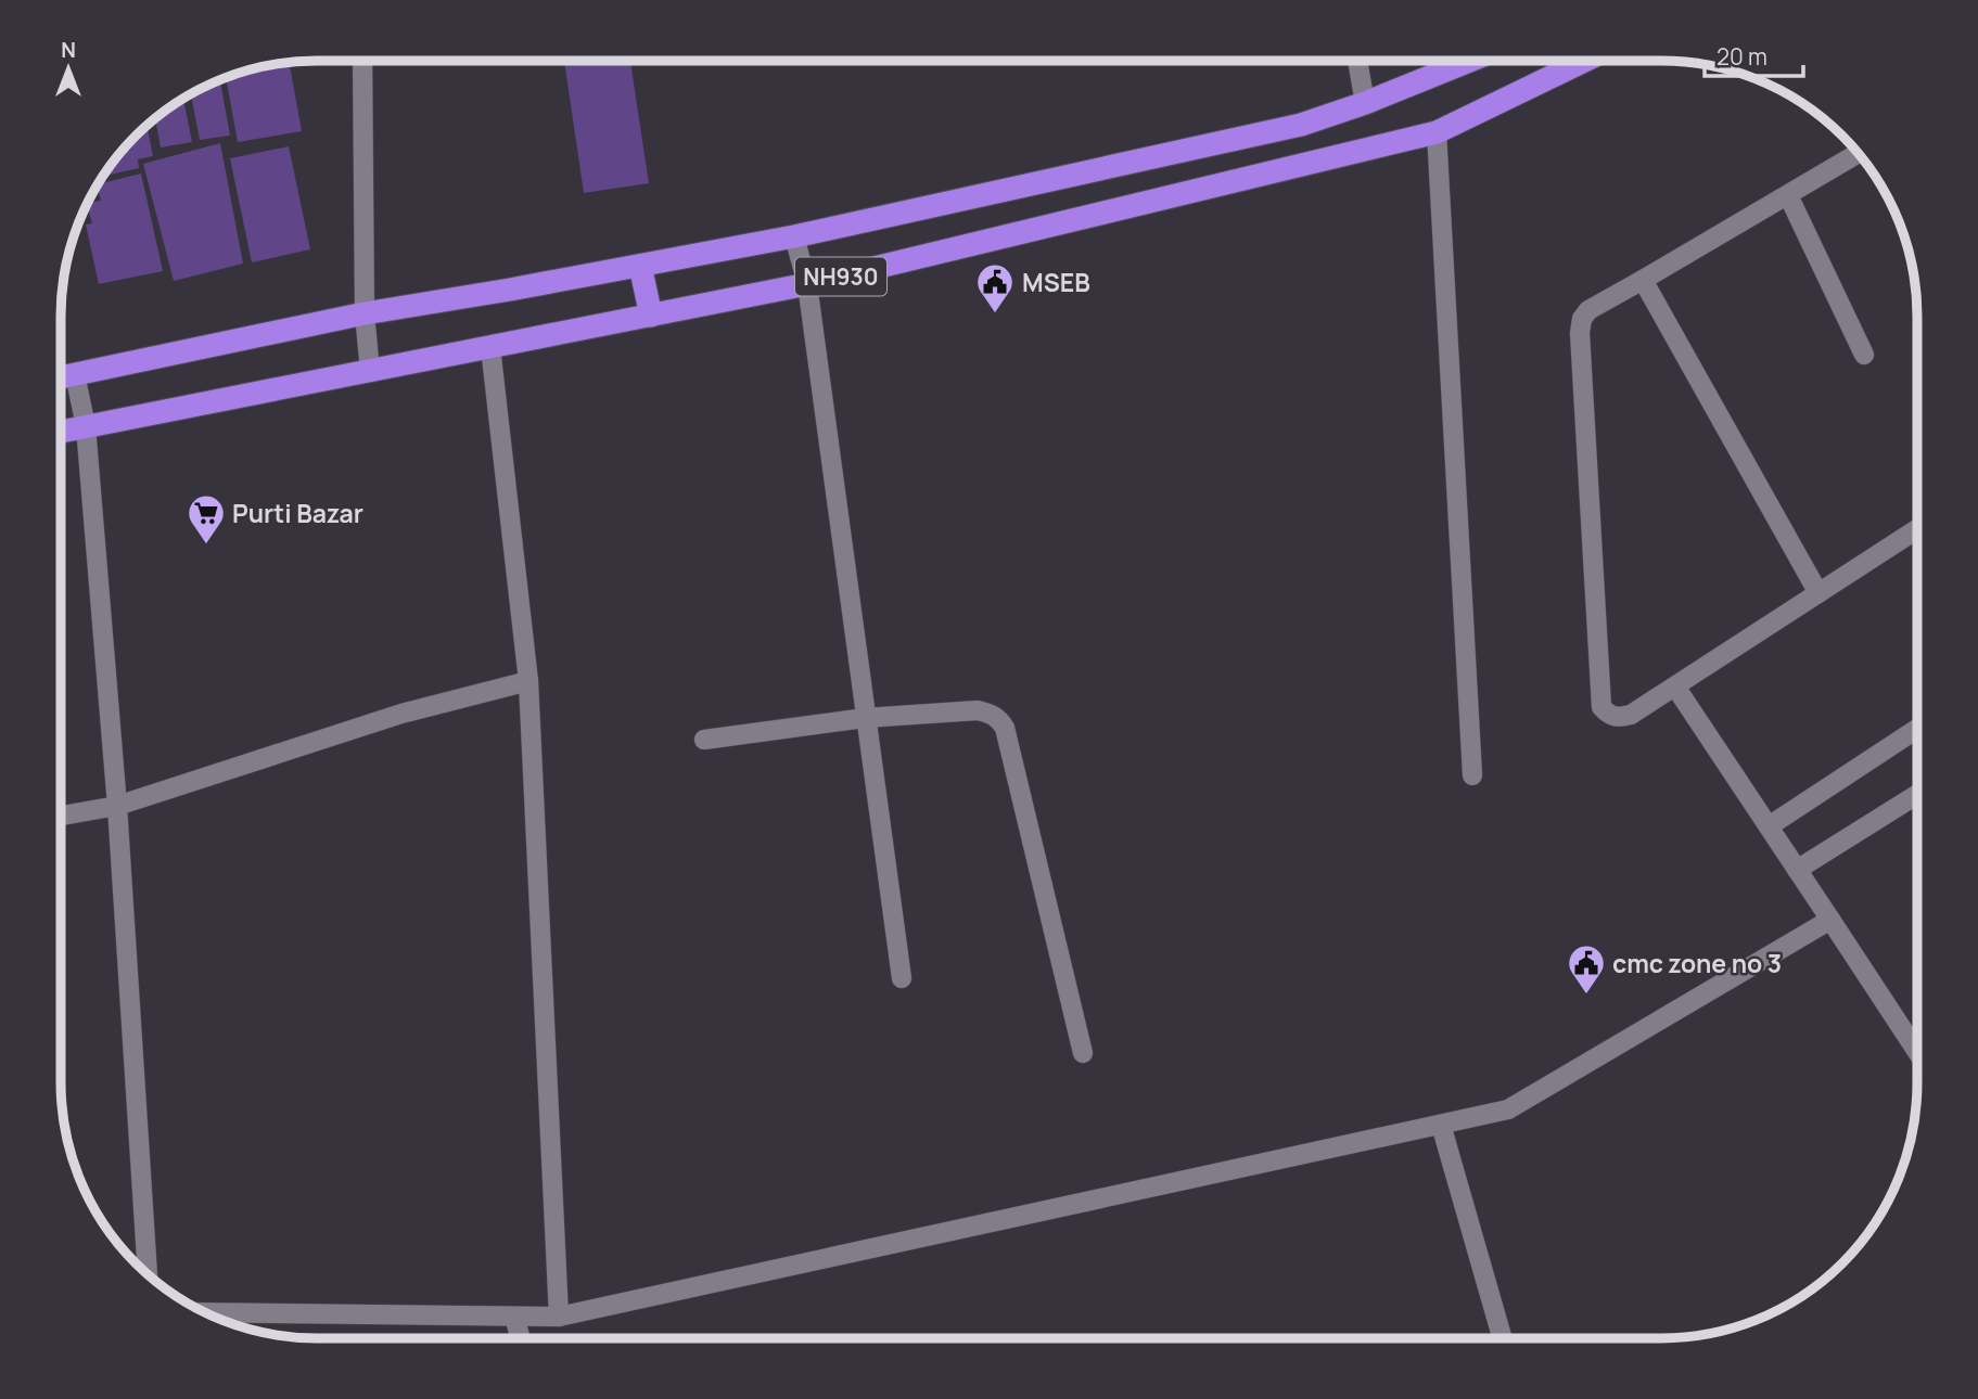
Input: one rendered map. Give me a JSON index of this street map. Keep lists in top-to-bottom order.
{
  "streets": {
    "highway": ["NH930"]
  },
  "places": {
    "public building": ["MSEB", "cmc zone no 3"],
    "supermarket": ["Purti Bazar"]
  },
  "scale_bar": "20 m",
  "north": "top"
}
